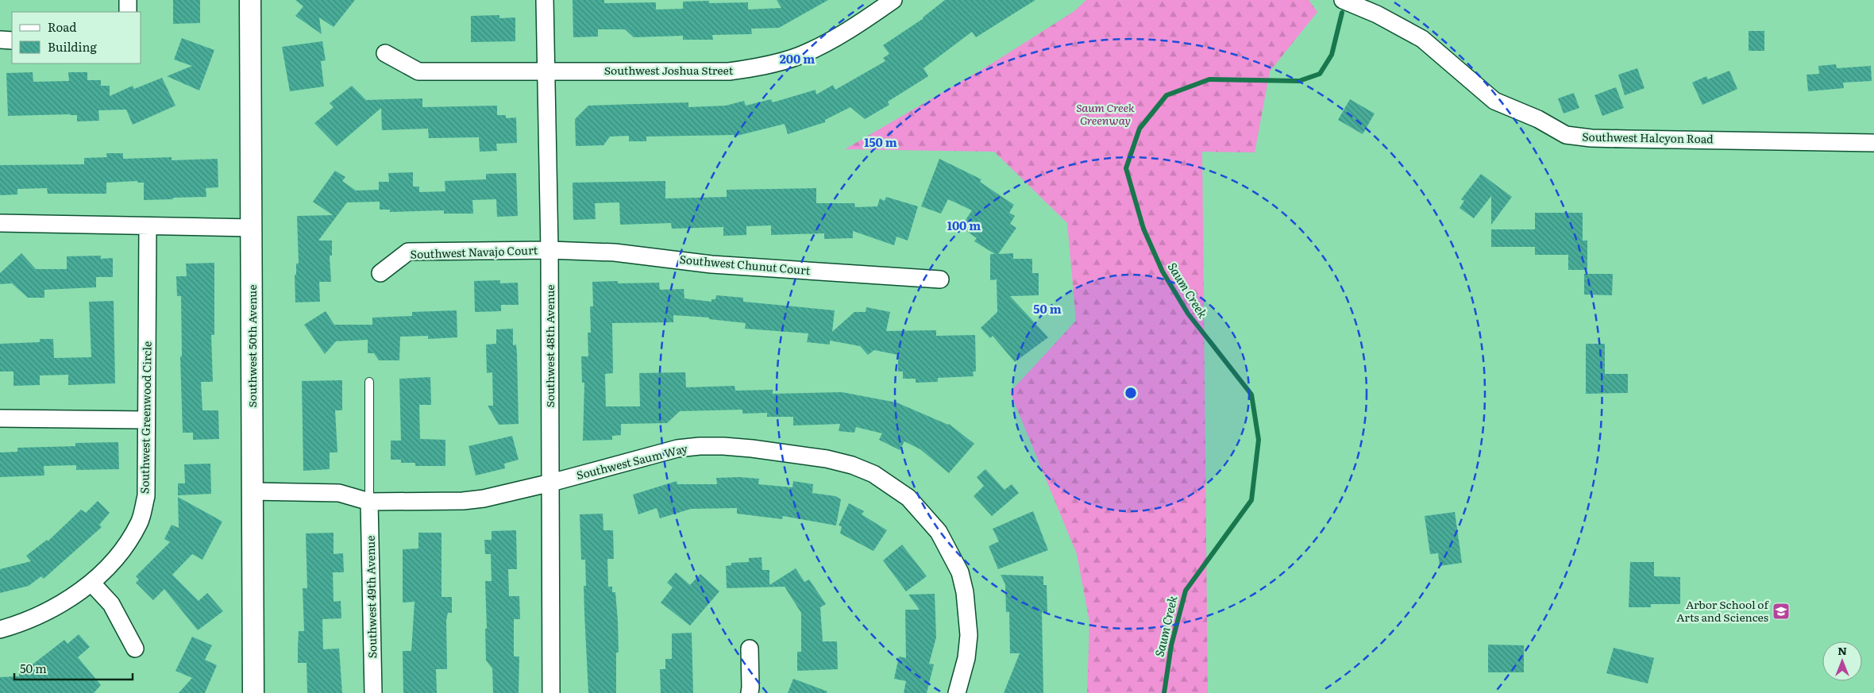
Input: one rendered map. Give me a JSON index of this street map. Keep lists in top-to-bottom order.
{
  "streets": {
    "street": [
      "Southwest Joshua Street",
      "Southwest Halcyon Road",
      "Southwest Navajo Court",
      "Southwest Chunut Court",
      "Southwest 50th Avenue",
      "Southwest 48th Avenue",
      "Southwest Greenwood Circle",
      "Southwest Saum Way",
      "Southwest 49th Avenue"
    ]
  },
  "crossings": [
    ["Southwest Joshua Street", "Southwest 48th Avenue"],
    ["Southwest Navajo Court", "Southwest Chunut Court"],
    ["Southwest Navajo Court", "Southwest 48th Avenue"],
    ["Southwest Chunut Court", "Southwest 48th Avenue"],
    ["Southwest 50th Avenue", "Southwest Saum Way"],
    ["Southwest 48th Avenue", "Southwest Saum Way"],
    ["Southwest Saum Way", "Southwest 49th Avenue"]
  ],
  "water": ["Saum Creek"],
  "parks": ["Saum Creek Greenway"],
  "places": {
    "school or university": ["Arbor School of Arts and Sciences"]
  },
  "legend": ["Road", "Building"],
  "scale_bar": "50 m",
  "north": "top",
  "rings": [
    "200 m",
    "150 m",
    "100 m",
    "50 m"
  ]
}
